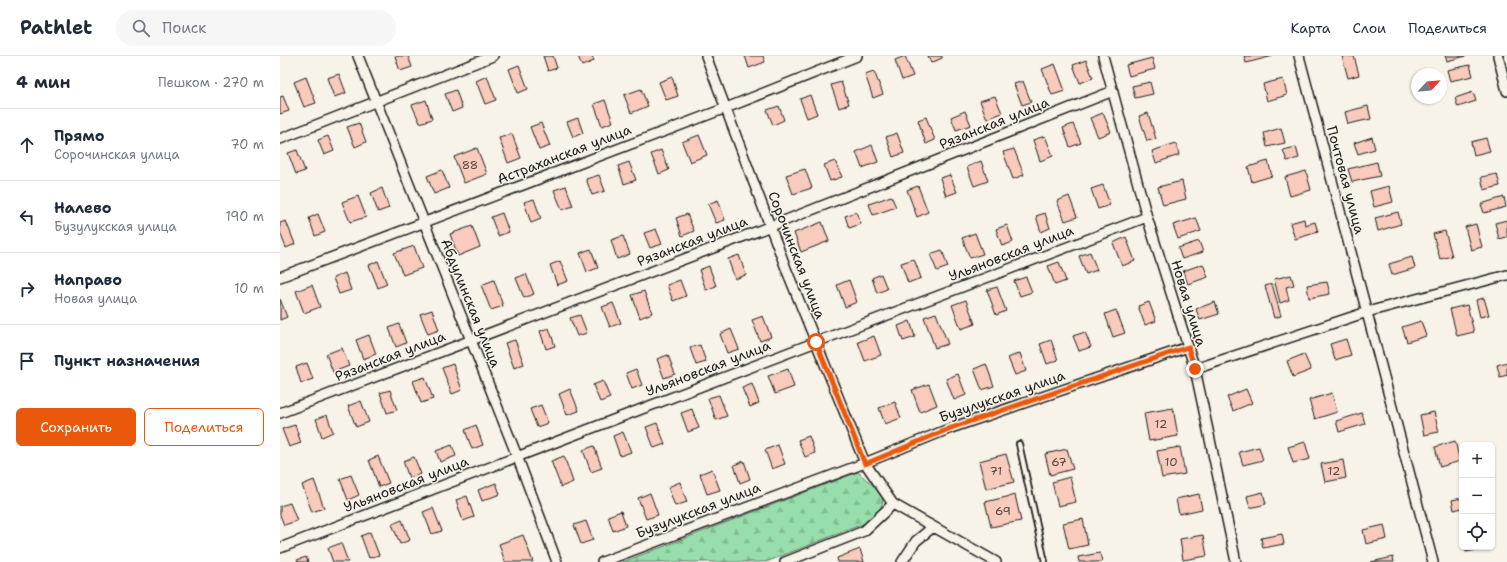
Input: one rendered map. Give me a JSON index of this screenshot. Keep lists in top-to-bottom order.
{
  "streets": {
    "street": [
      "Рязанская улица",
      "Астраханская улица",
      "Почтовая улица",
      "Ульяновская улица",
      "Сорочинская улица",
      "Абдулинская улица",
      "Новая улица",
      "Бузулукская улица"
    ]
  },
  "crossings": [
    ["Рязанская улица", "Сорочинская улица"],
    ["Рязанская улица", "Абдулинская улица"],
    ["Рязанская улица", "Новая улица"],
    ["Астраханская улица", "Сорочинская улица"],
    ["Астраханская улица", "Абдулинская улица"],
    ["Ульяновская улица", "Сорочинская улица"],
    ["Ульяновская улица", "Абдулинская улица"],
    ["Ульяновская улица", "Новая улица"],
    ["Сорочинская улица", "Бузулукская улица"],
    ["Новая улица", "Бузулукская улица"]
  ],
  "house_numbers": [
    "88",
    "12",
    "67",
    "10",
    "71",
    "12",
    "69"
  ],
  "north": "top right",
  "page": {
    "header": "Pathlet",
    "search": "Поиск",
    "nav": ["Карта", "Слои", "Поделиться"],
    "heading": ["4 мин", "Пешком · 270 m"],
    "list": [
      ["Прямо", "Сорочинская улица", "70 m"],
      ["Налево", "Бузулукская улица", "190 m"],
      ["Направо", "Новая улица", "10 m"],
      "Пункт назначения"
    ],
    "buttons": ["Сохранить", "Поделиться"],
    "map_buttons": ["+", "−"]
  }
}
